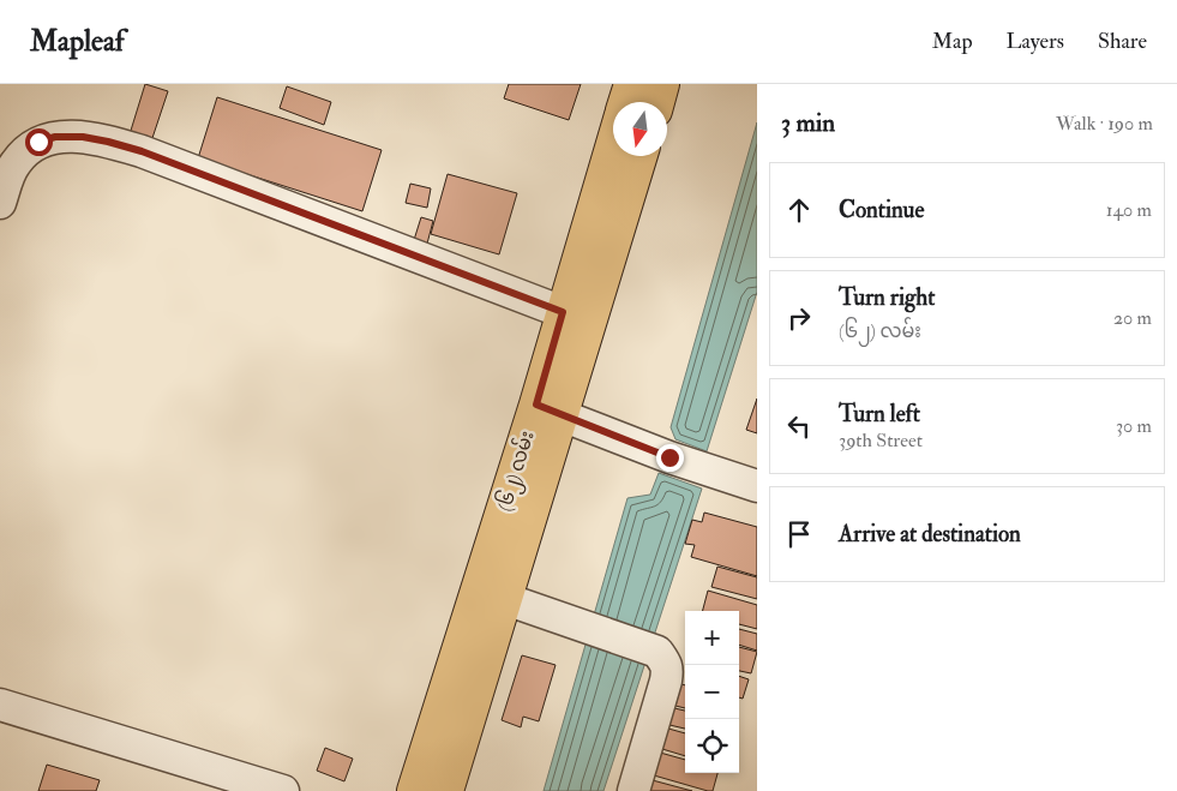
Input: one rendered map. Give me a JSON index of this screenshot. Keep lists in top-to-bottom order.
{
  "streets": {
    "main road": ["(၆၂) လမ်း"]
  },
  "north": "bottom",
  "page": {
    "header": "Mapleaf",
    "nav": ["Map", "Layers", "Share"],
    "heading": ["3 min", "Walk · 190 m"],
    "list": [
      ["Continue", "140 m"],
      ["Turn right", "(၆၂) လမ်း", "20 m"],
      ["Turn left", "39th Street", "30 m"],
      "Arrive at destination"
    ],
    "map_buttons": ["+", "−"]
  }
}
